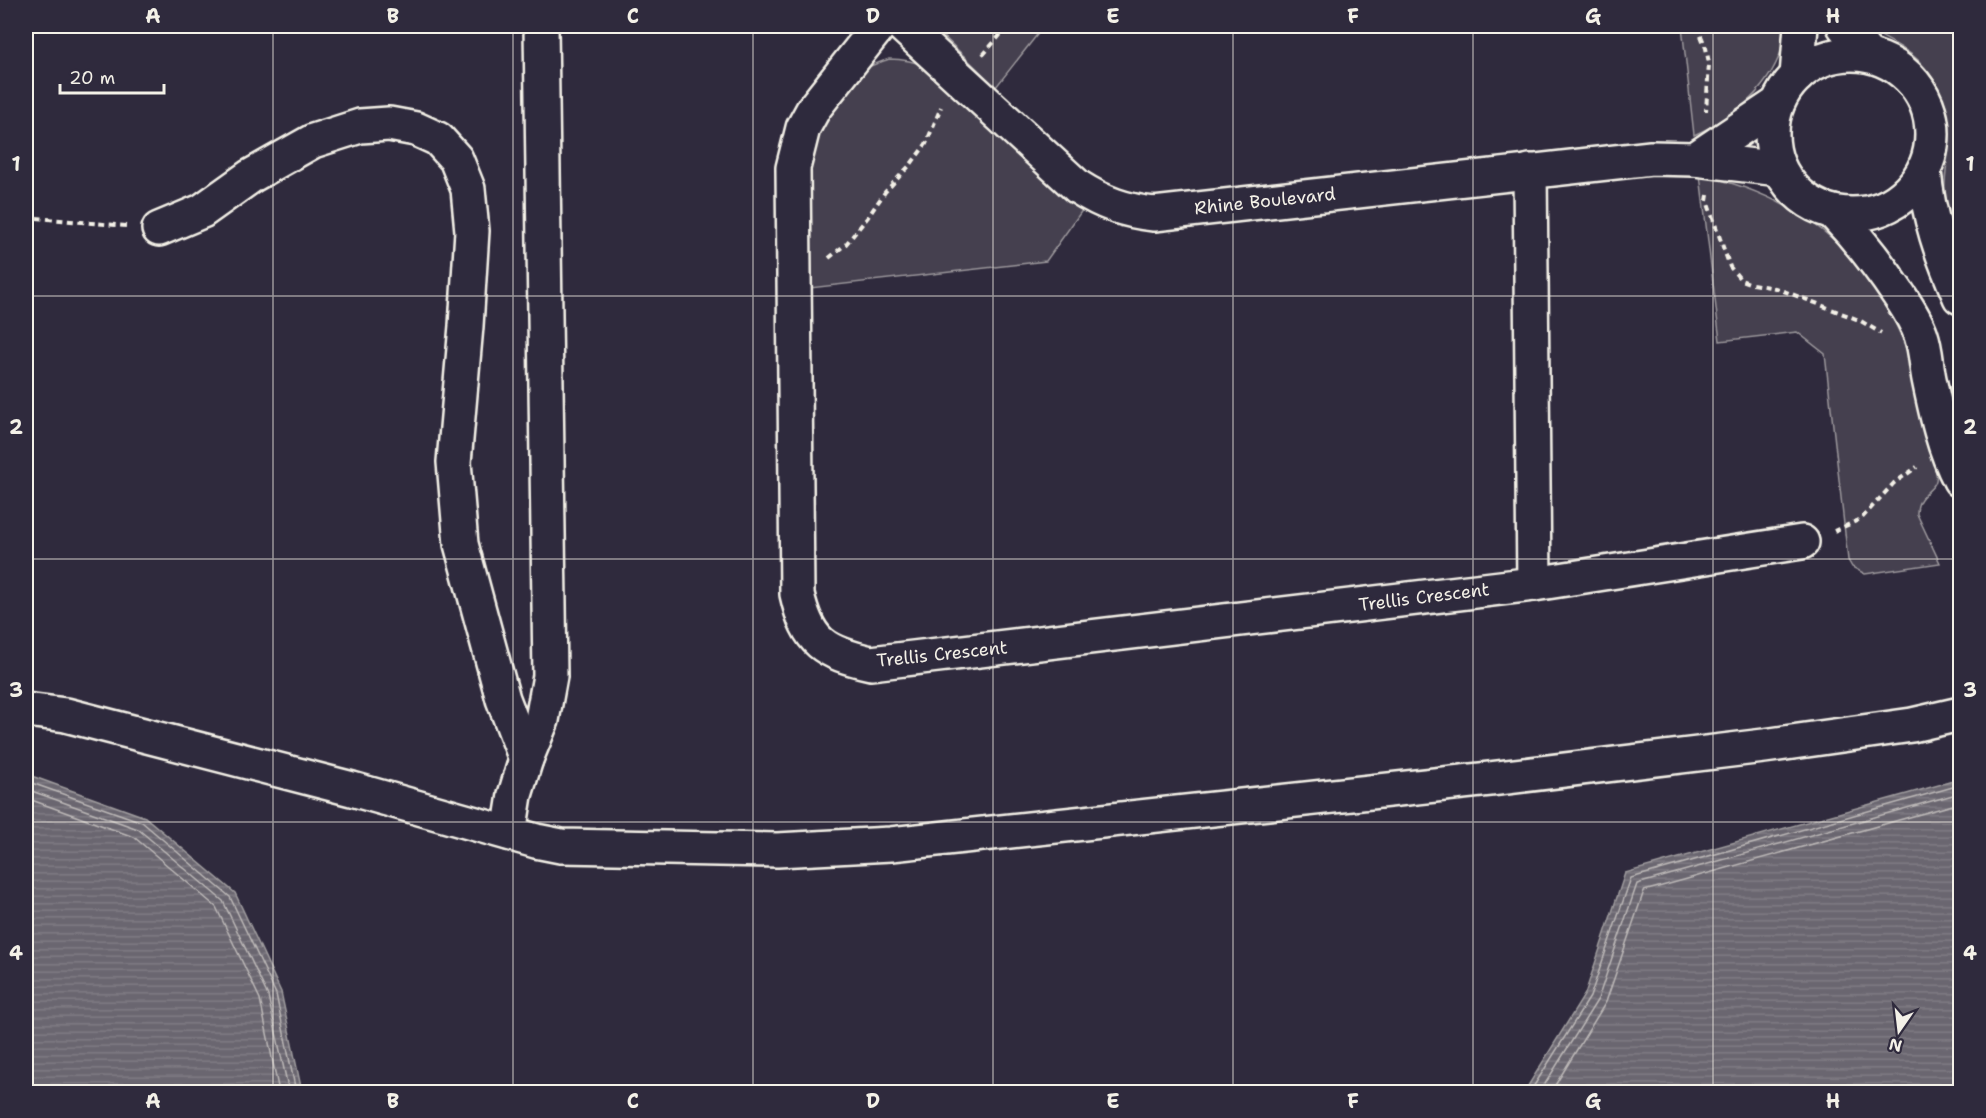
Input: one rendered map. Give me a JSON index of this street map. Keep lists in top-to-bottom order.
{
  "streets": {
    "street": ["Rhine Boulevard", "Trellis Crescent"]
  },
  "scale_bar": "20 m",
  "north": "bottom",
  "grid": {
    "columns": [
      "A",
      "B",
      "C",
      "D",
      "E",
      "F",
      "G",
      "H"
    ],
    "rows": [
      "1",
      "2",
      "3",
      "4"
    ]
  }
}
